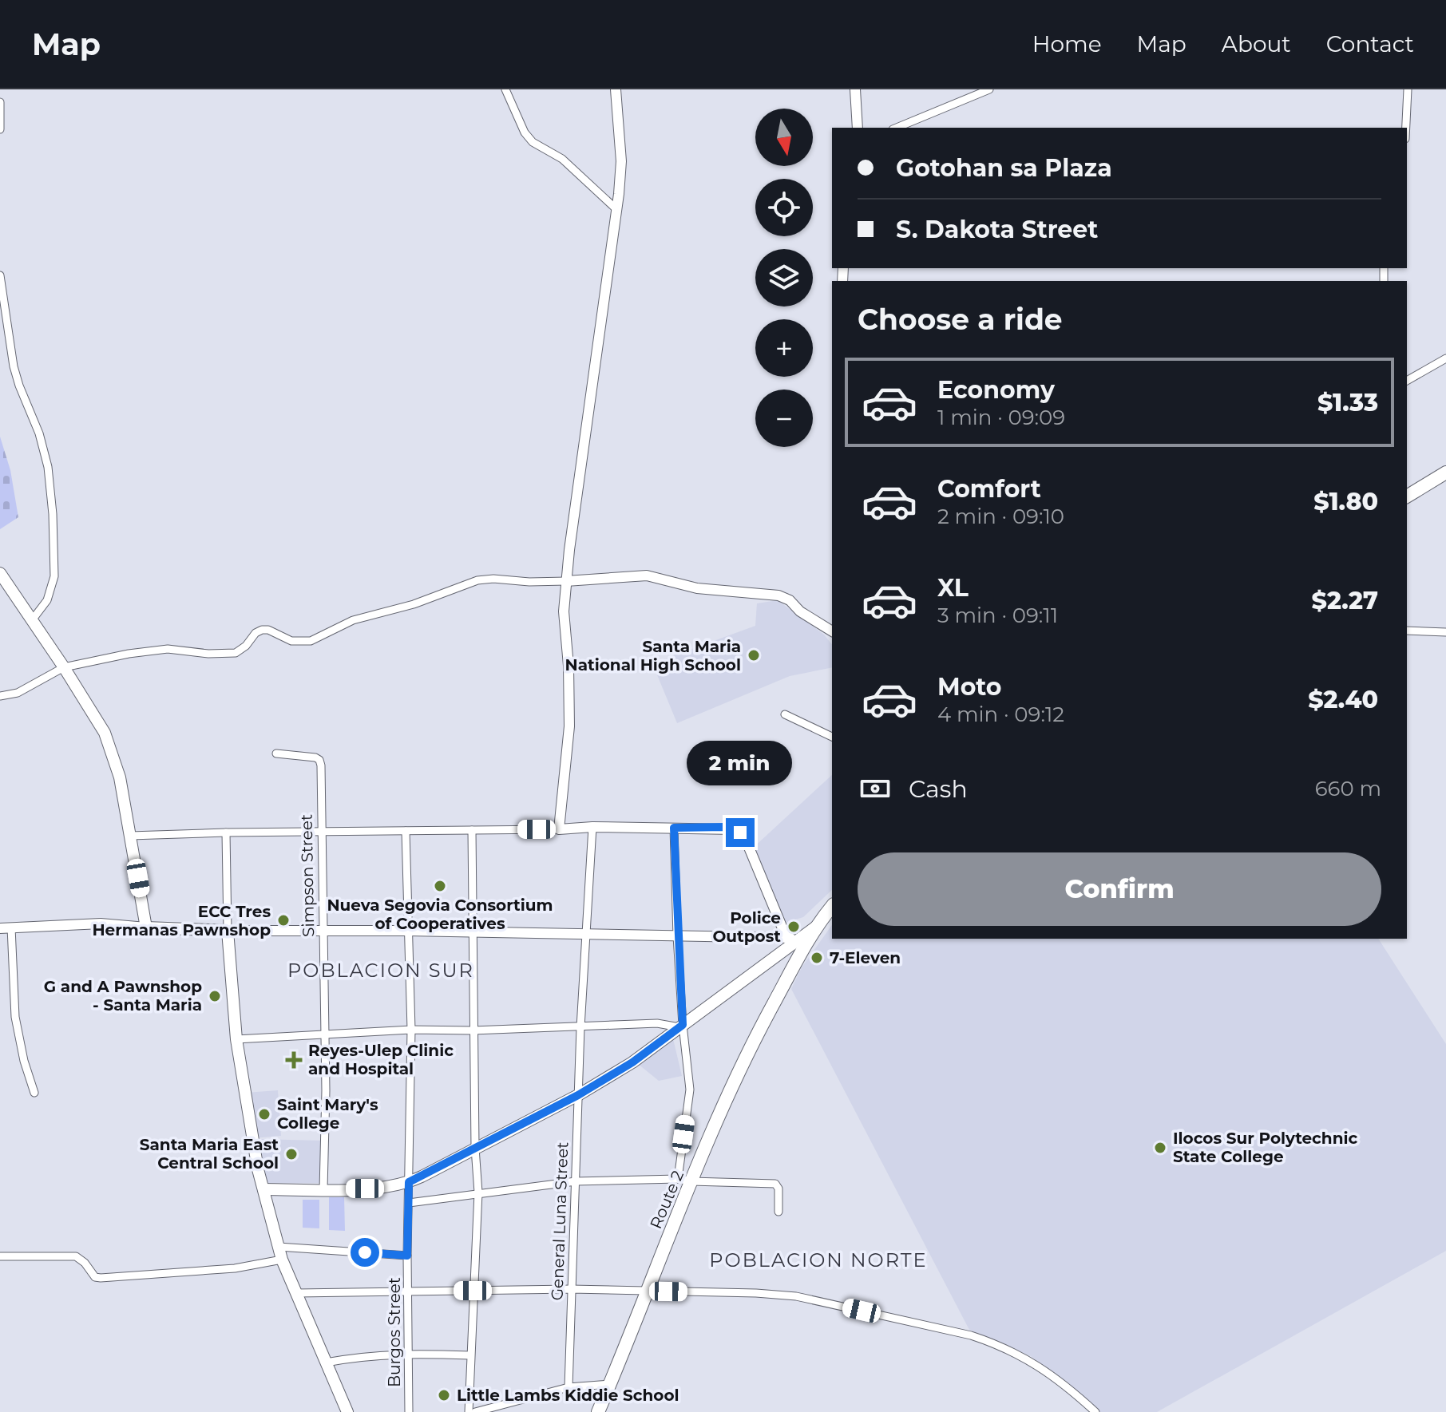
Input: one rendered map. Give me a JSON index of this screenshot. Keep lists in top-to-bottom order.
{
  "streets": {
    "highway": ["Route 2"],
    "street": ["Simpson Street", "General Luna Street", "Burgos Street"]
  },
  "districts": ["POBLACION SUR", "POBLACION NORTE"],
  "places": {
    "other": [
      "Santa Maria National High School",
      "Nueva Segovia Consortium of Cooperatives",
      "ECC Tres Hermanas Pawnshop",
      "Police Outpost",
      "7-Eleven",
      "G and A Pawnshop - Santa Maria",
      "Saint Mary's College",
      "Ilocos Sur Polytechnic State College",
      "Santa Maria East Central School",
      "Little Lambs Kiddie School"
    ],
    "health": ["Reyes-Ulep Clinic and Hospital"]
  },
  "north": "bottom",
  "page": {
    "header": "Map",
    "nav": [
      "Home",
      "Map",
      "About",
      "Contact"
    ],
    "map_buttons": ["+", "−"],
    "banner": ["Gotohan sa Plaza", "S. Dakota Street"],
    "heading": "Choose a ride",
    "list": [
      {
        "name": "Economy",
        "note": "1 min · 09:09",
        "value": "$1.33"
      },
      {
        "name": "Comfort",
        "note": "2 min · 09:10",
        "value": "$1.80"
      },
      {
        "name": "XL",
        "note": "3 min · 09:11",
        "value": "$2.27"
      },
      {
        "name": "Moto",
        "note": "4 min · 09:12",
        "value": "$2.40"
      }
    ],
    "bubble": "2 min",
    "pay": ["Cash", "660 m"],
    "buttons": "Confirm"
  }
}
